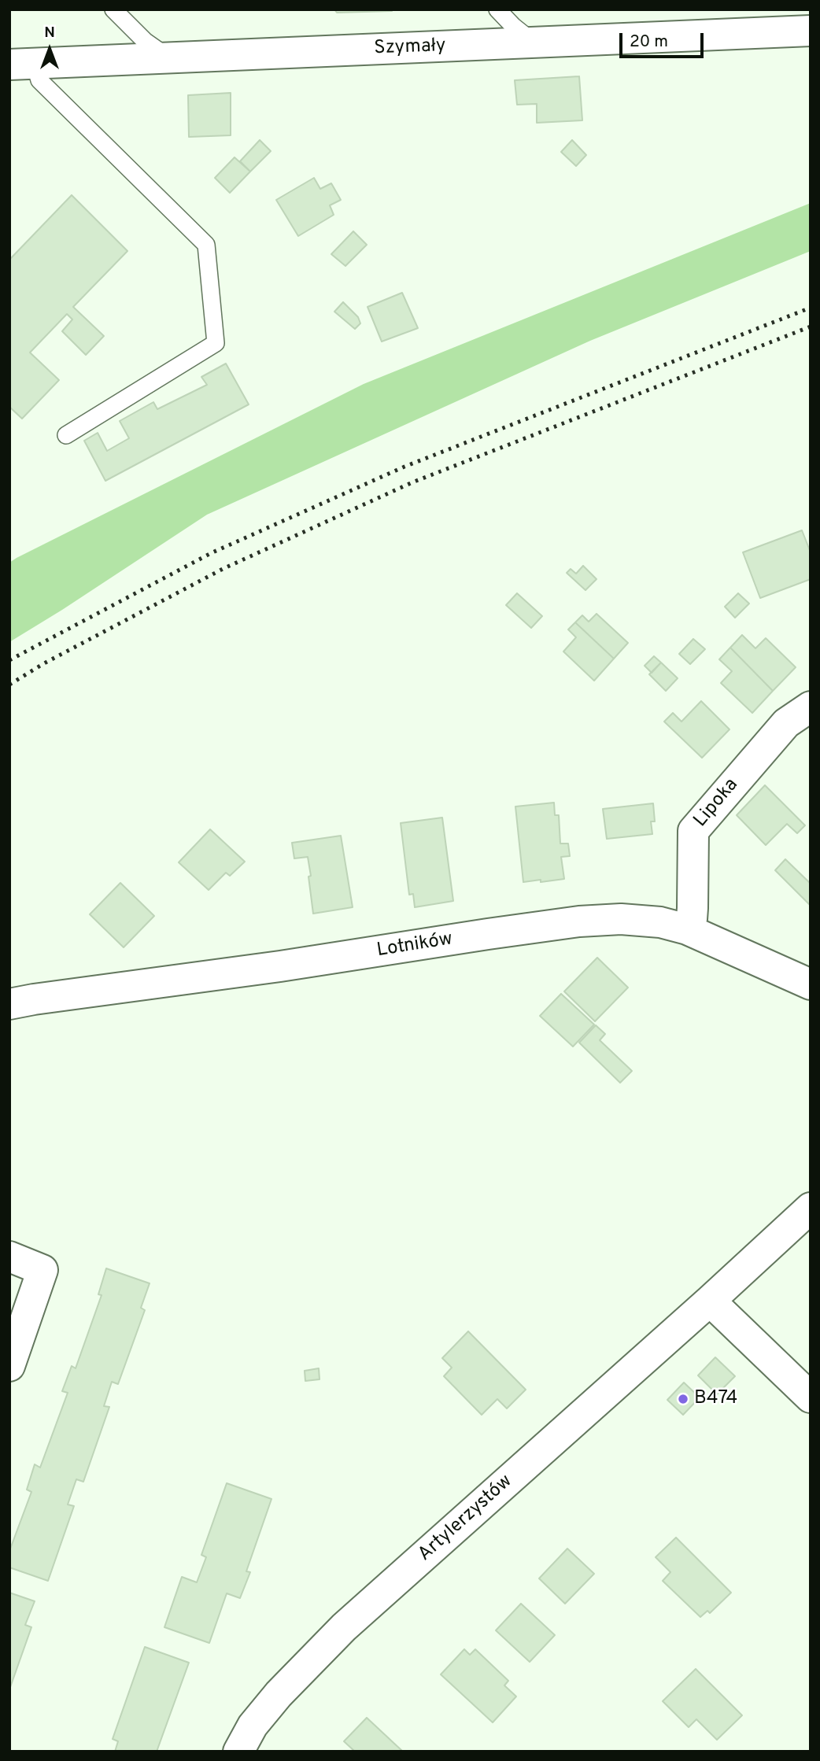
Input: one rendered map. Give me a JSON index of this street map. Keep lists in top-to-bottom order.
{
  "streets": {
    "street": [
      "Szymały",
      "Lipoka",
      "Lotników",
      "Artylerzystów"
    ]
  },
  "crossings": [
    ["Lipoka", "Lotników"]
  ],
  "places": ["B474"],
  "scale_bar": "20 m",
  "north": "top"
}
